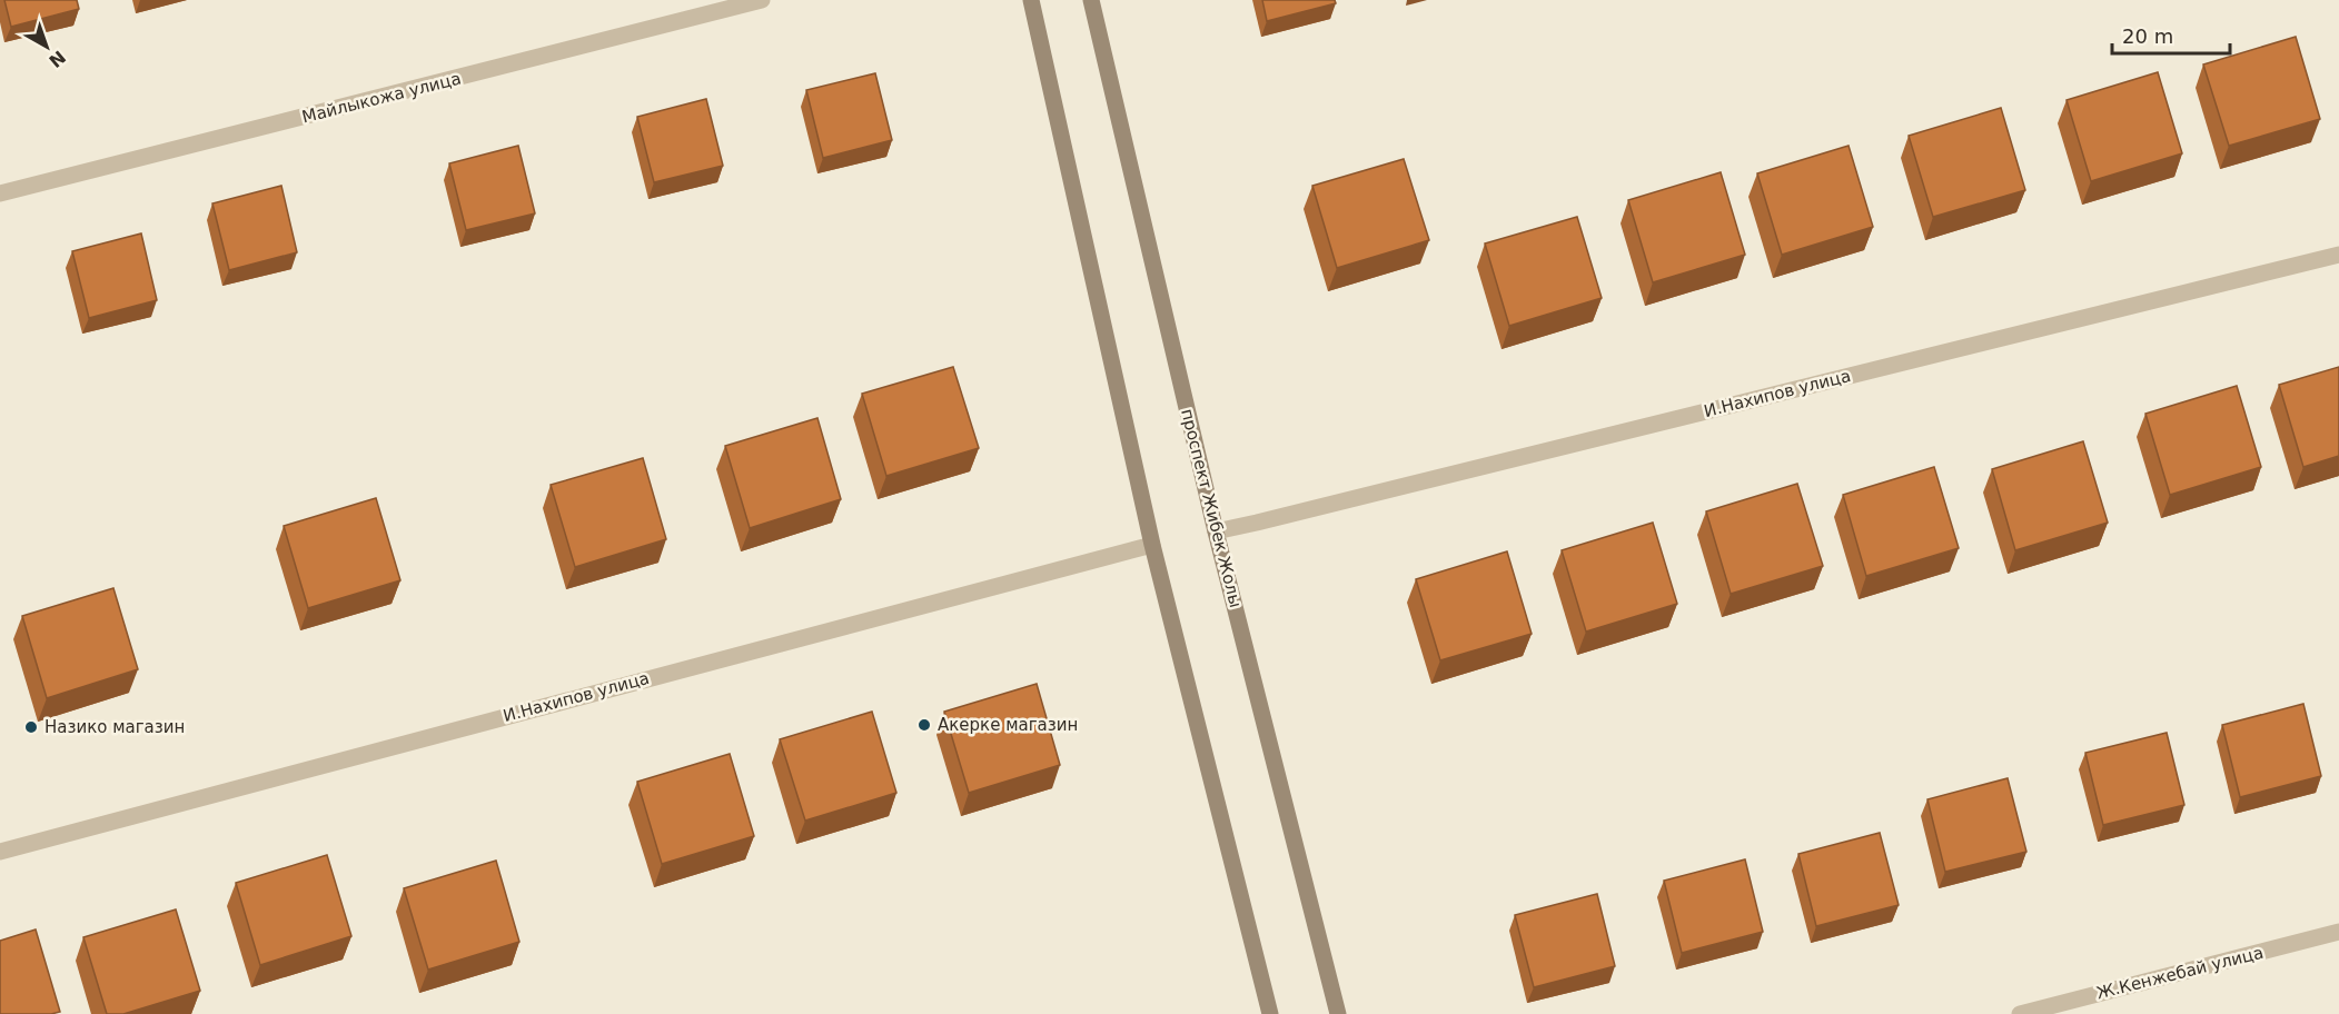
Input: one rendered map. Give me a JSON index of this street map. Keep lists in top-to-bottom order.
{
  "streets": {
    "street": [
      "Майлыкожа улица",
      "И.Нахипов улица",
      "проспект Жибек Жолы",
      "Ж.Кенжебай улица"
    ]
  },
  "crossings": [
    ["И.Нахипов улица", "проспект Жибек Жолы"]
  ],
  "places": ["Акерке магазин", "Назико магазин"],
  "scale_bar": "20 m",
  "north": "bottom right"
}
